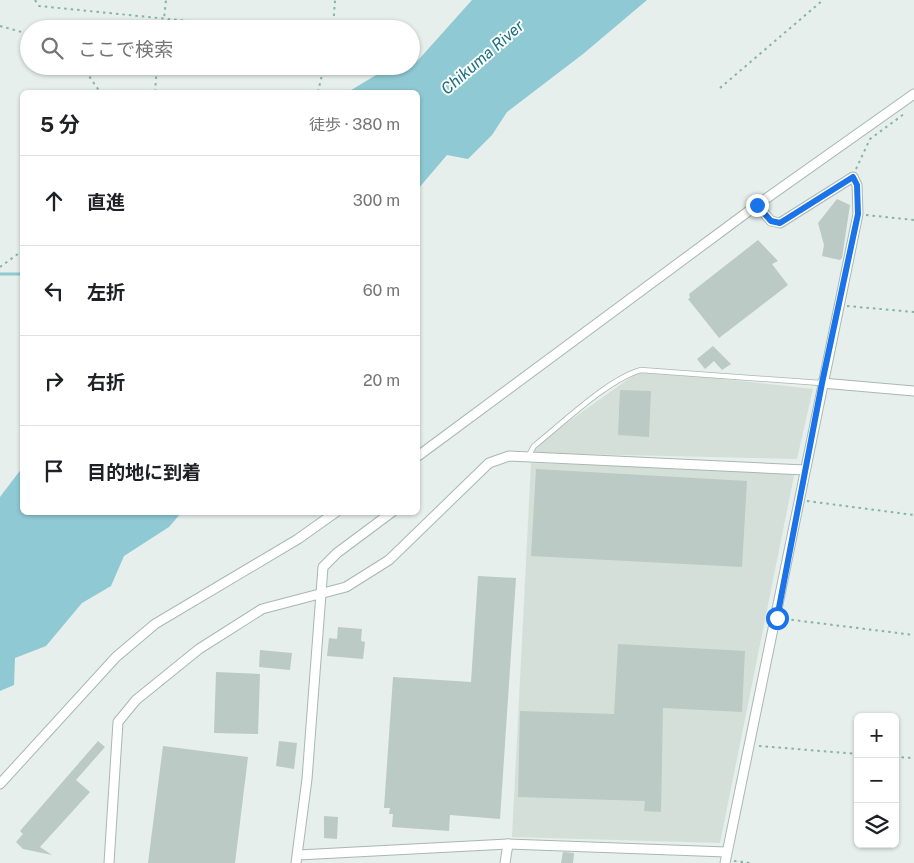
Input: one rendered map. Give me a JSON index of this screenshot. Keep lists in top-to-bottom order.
{
  "water": ["Chikuma River"],
  "page": {
    "search": "ここで検索",
    "heading": ["5 分", "徒歩 · 380 m"],
    "list": [
      ["直進", "300 m"],
      ["左折", "60 m"],
      ["右折", "20 m"],
      "目的地に到着"
    ],
    "map_buttons": ["+", "−"]
  }
}
